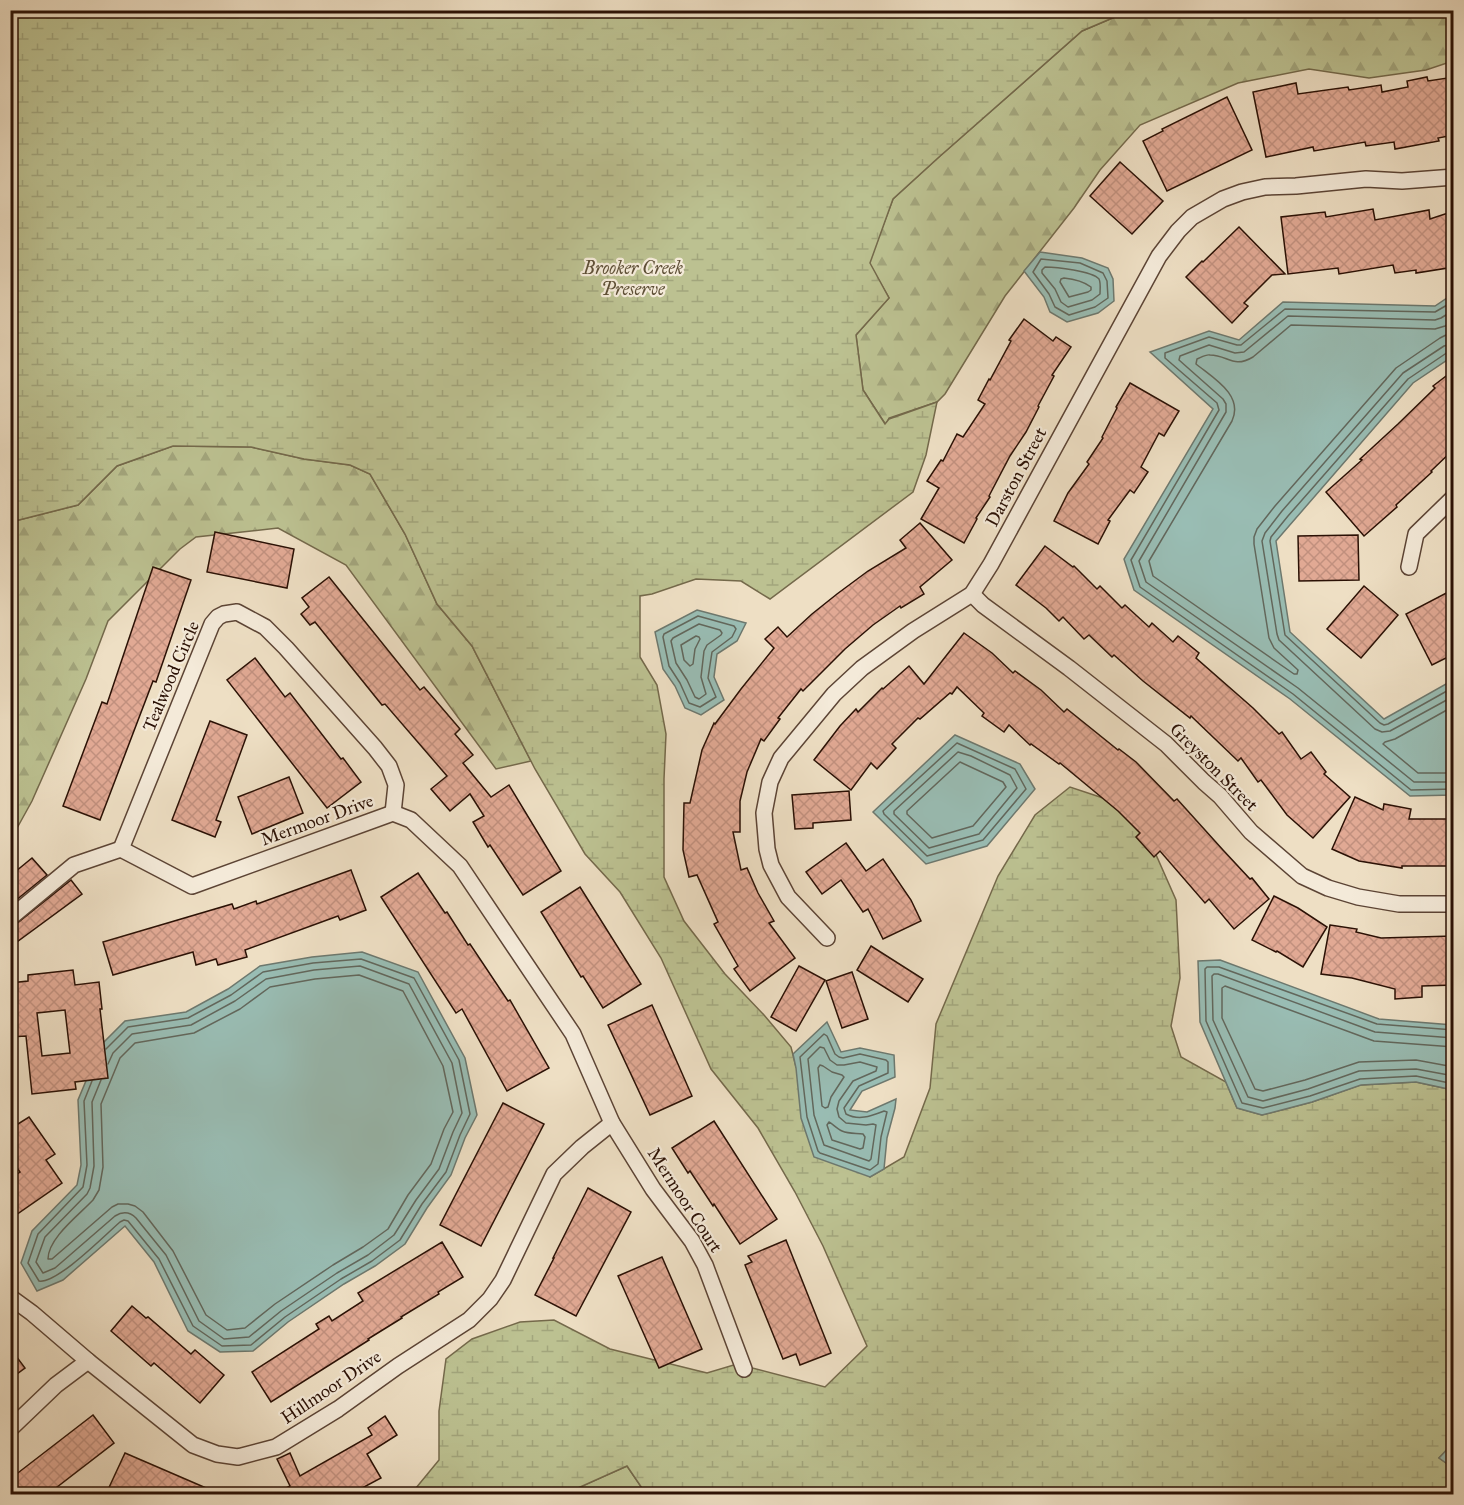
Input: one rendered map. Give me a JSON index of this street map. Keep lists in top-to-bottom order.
{
  "streets": {
    "street": [
      "Darston Street",
      "Tealwood Circle",
      "Greyston Street",
      "Mermoor Drive",
      "Mermoor Court",
      "Hillmoor Drive"
    ]
  },
  "crossings": [
    ["Darston Street", "Greyston Street"],
    ["Tealwood Circle", "Mermoor Drive"],
    ["Mermoor Drive", "Mermoor Court"],
    ["Mermoor Drive", "Hillmoor Drive"],
    ["Mermoor Court", "Hillmoor Drive"]
  ],
  "parks": ["Brooker Creek Preserve"]
}
